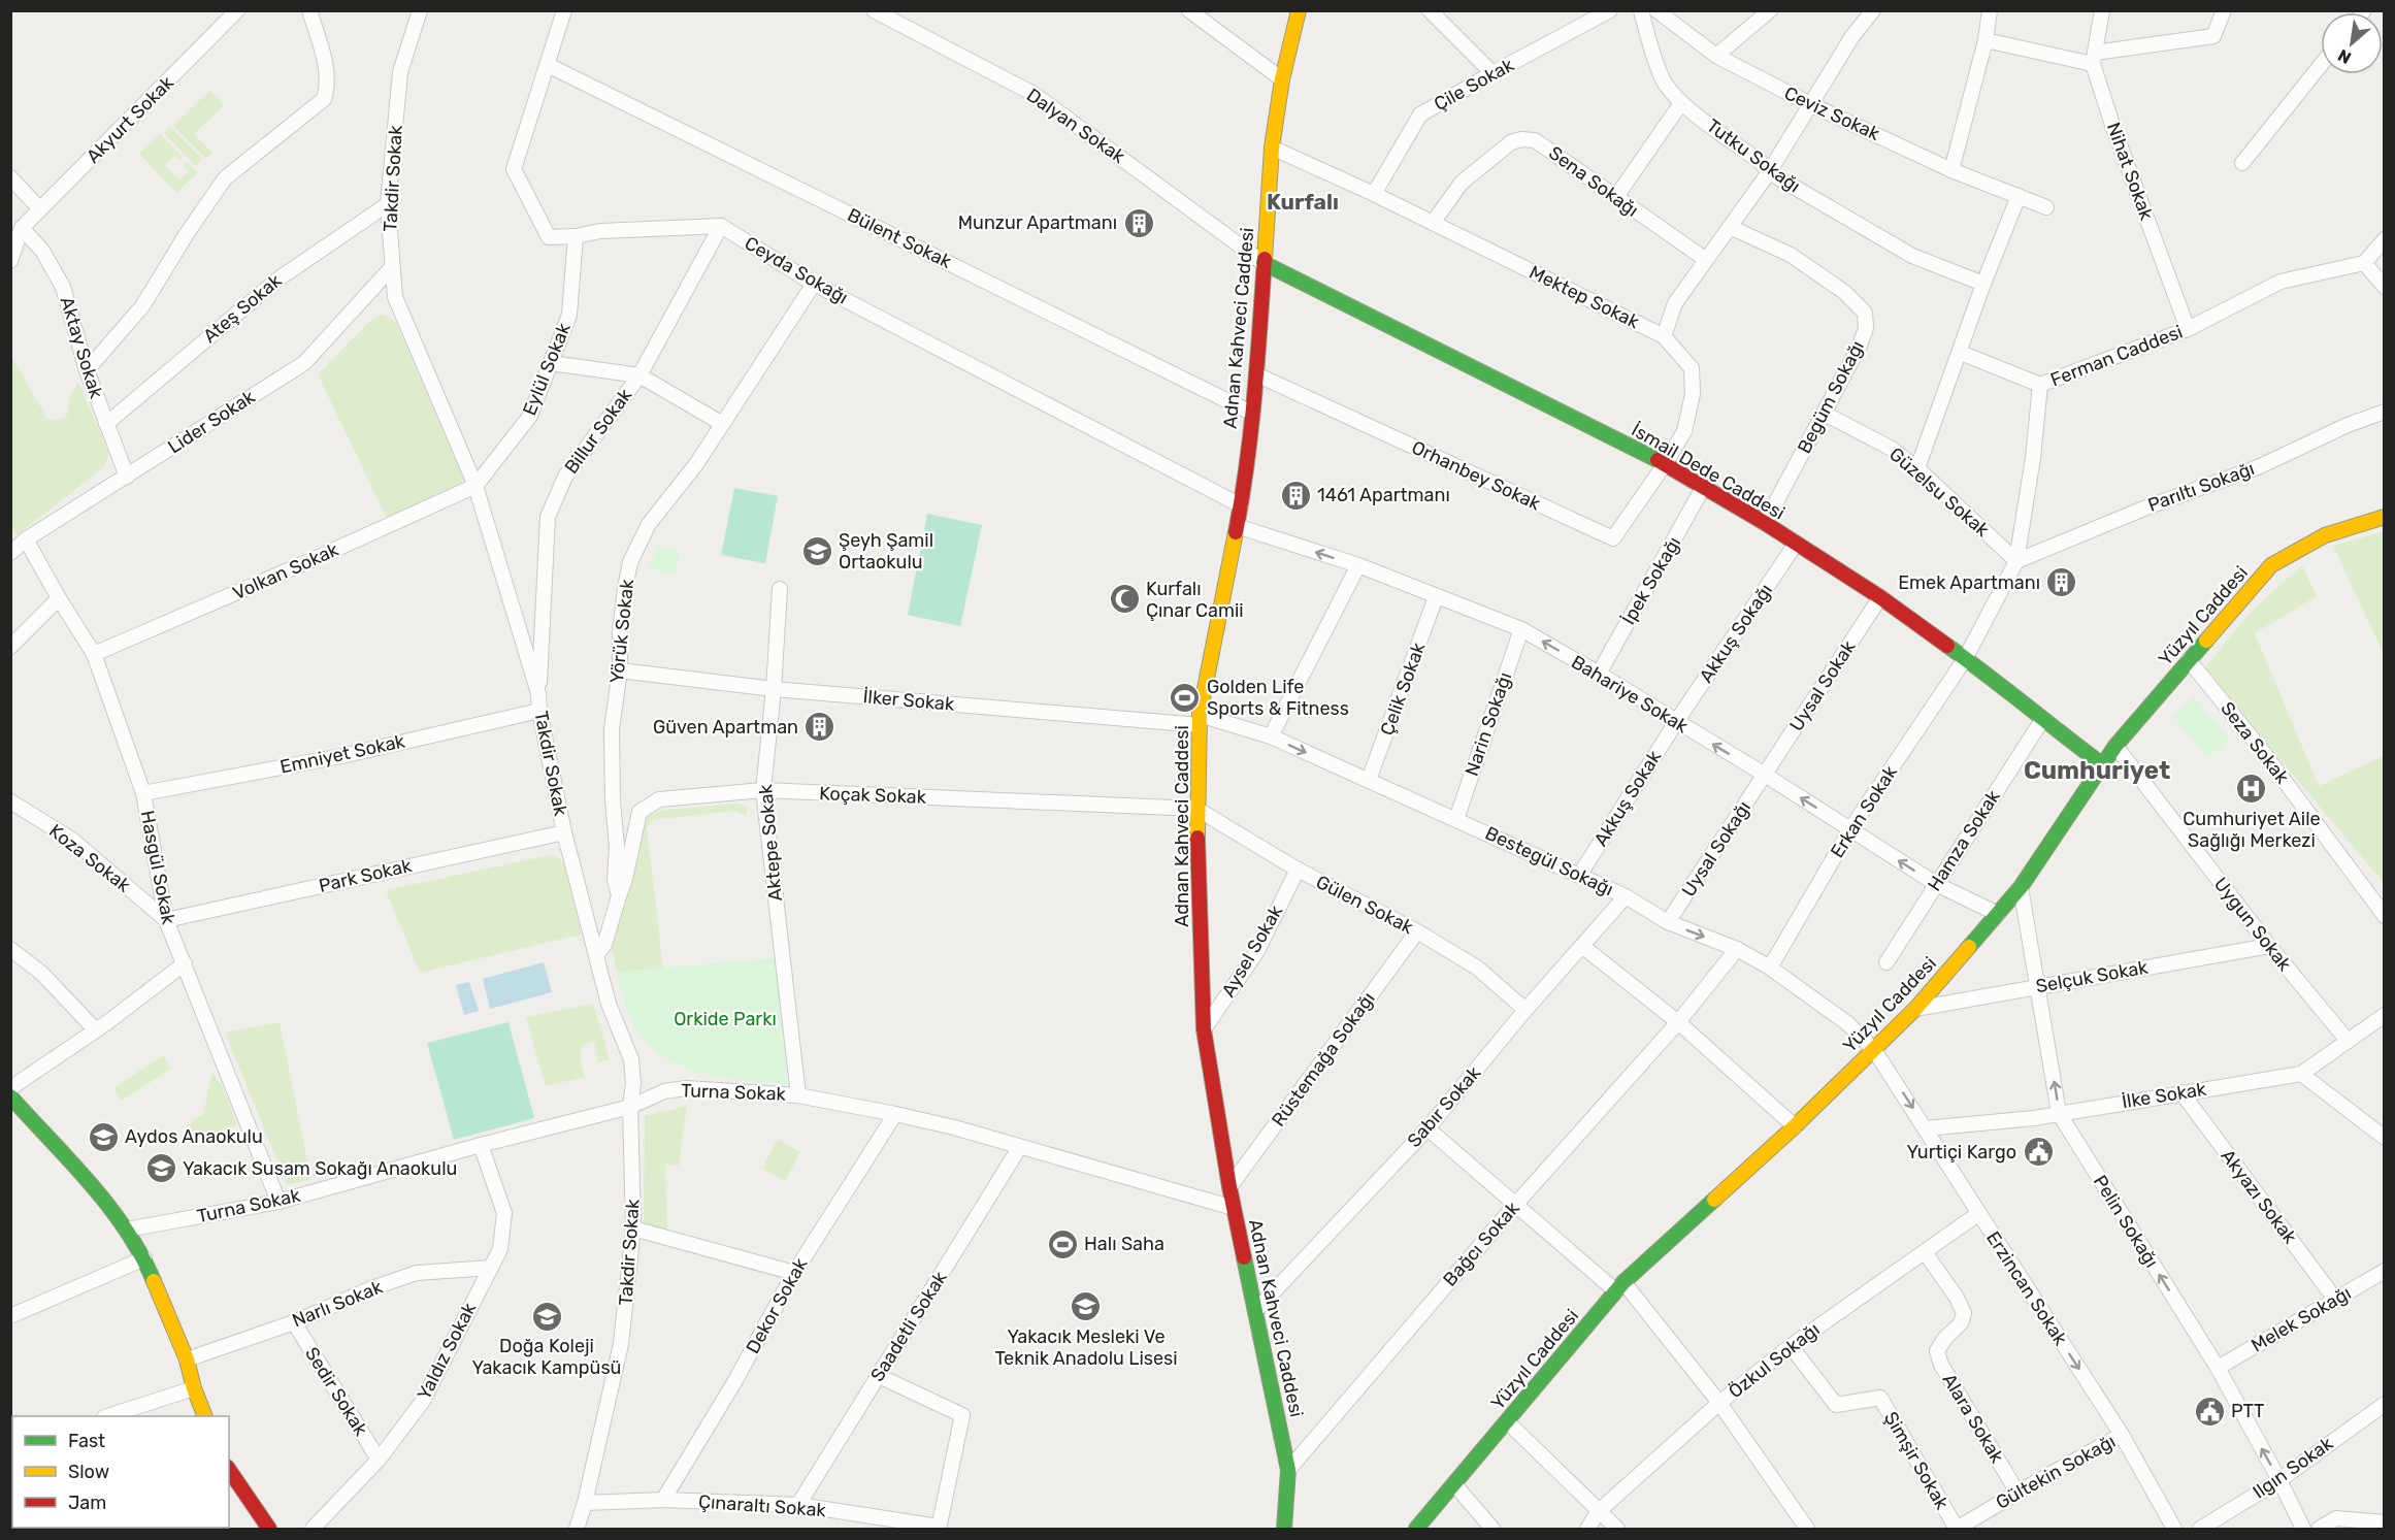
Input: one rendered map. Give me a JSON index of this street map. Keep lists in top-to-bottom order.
{
  "streets": {
    "street": [
      "Çile Sokak",
      "Ceviz Sokak",
      "Akyurt Sokak",
      "Dalyan Sokak",
      "Tutku Sokağı",
      "Nihat Sokak",
      "Takdir Sokak",
      "Sena Sokağı",
      "Bülent Sokak",
      "Ceyda Sokağı",
      "Mektep Sokak",
      "Ateş Sokak",
      "Adnan Kahveci Caddesi",
      "Aktay Sokak",
      "Ferman Caddesi",
      "Eylül Sokak",
      "Begüm Sokağı",
      "Lider Sokak",
      "Billur Sokak",
      "İsmail Dede Caddesi",
      "Orhanbey Sokak",
      "Parıltı Sokağı",
      "Güzelsu Sokak",
      "Volkan Sokak",
      "İpek Sokağı",
      "Yüzyıl Caddesi",
      "Yörük Sokak",
      "Akkuş Sokağı",
      "Uysal Sokak",
      "Çelik Sokak",
      "Bahariye Sokak",
      "İlker Sokak",
      "Narin Sokağı",
      "Seza Sokak",
      "Emniyet Sokak",
      "Koçak Sokak",
      "Akkuş Sokak",
      "Erkan Sokak",
      "Hamza Sokak",
      "Aktepe Sokak",
      "Uysal Sokağı",
      "Koza Sokak",
      "Bestegül Sokağı",
      "Hasgül Sokak",
      "Park Sokak",
      "Gülen Sokak",
      "Uygun Sokak",
      "Aysel Sokak",
      "Selçuk Sokak",
      "Rüstemağa Sokağı",
      "Turna Sokak",
      "İlke Sokak",
      "Sabır Sokak",
      "Akyazı Sokak",
      "Pelin Sokağı",
      "Bağcı Sokak",
      "Erzincan Sokak",
      "Narlı Sokak",
      "Dekor Sokak",
      "Melek Sokağı",
      "Saadetli Sokak",
      "Yaldız Sokak",
      "Özkul Sokağı",
      "Sedir Sokak",
      "Alara Sokak",
      "Şimşir Sokak",
      "Ilgın Sokak",
      "Gültekin Sokağı",
      "Çınaraltı Sokak"
    ]
  },
  "crossings": [
    ["Çile Sokak", "Mektep Sokak"],
    ["Akyurt Sokak", "Aktay Sokak"],
    ["Dalyan Sokak", "Adnan Kahveci Caddesi"],
    ["Dalyan Sokak", "İsmail Dede Caddesi"],
    ["Nihat Sokak", "Ferman Caddesi"],
    ["Takdir Sokak", "Ateş Sokak"],
    ["Takdir Sokak", "Eylül Sokak"],
    ["Takdir Sokak", "Lider Sokak"],
    ["Takdir Sokak", "Billur Sokak"],
    ["Takdir Sokak", "Volkan Sokak"],
    ["Takdir Sokak", "Yörük Sokak"],
    ["Takdir Sokak", "Emniyet Sokak"],
    ["Takdir Sokak", "Park Sokak"],
    ["Takdir Sokak", "Turna Sokak"],
    ["Takdir Sokak", "Çınaraltı Sokak"],
    ["Sena Sokağı", "Mektep Sokak"],
    ["Bülent Sokak", "Adnan Kahveci Caddesi"],
    ["Ceyda Sokağı", "Adnan Kahveci Caddesi"],
    ["Ceyda Sokağı", "Billur Sokak"],
    ["Ceyda Sokağı", "Yörük Sokak"],
    ["Mektep Sokak", "İsmail Dede Caddesi"],
    ["Mektep Sokak", "Orhanbey Sokak"],
    ["Ateş Sokak", "Aktay Sokak"],
    ["Adnan Kahveci Caddesi", "İsmail Dede Caddesi"],
    ["Adnan Kahveci Caddesi", "Orhanbey Sokak"],
    ["Adnan Kahveci Caddesi", "Bahariye Sokak"],
    ["Adnan Kahveci Caddesi", "İlker Sokak"],
    ["Adnan Kahveci Caddesi", "Koçak Sokak"],
    ["Adnan Kahveci Caddesi", "Bestegül Sokağı"],
    ["Adnan Kahveci Caddesi", "Gülen Sokak"],
    ["Adnan Kahveci Caddesi", "Aysel Sokak"],
    ["Adnan Kahveci Caddesi", "Rüstemağa Sokağı"],
    ["Adnan Kahveci Caddesi", "Turna Sokak"],
    ["Adnan Kahveci Caddesi", "Sabır Sokak"],
    ["Adnan Kahveci Caddesi", "Bağcı Sokak"],
    ["Aktay Sokak", "Lider Sokak"],
    ["Ferman Caddesi", "İsmail Dede Caddesi"],
    ["Ferman Caddesi", "Parıltı Sokağı"],
    ["Ferman Caddesi", "Güzelsu Sokak"],
    ["Ferman Caddesi", "Erkan Sokak"],
    ["Eylül Sokak", "Volkan Sokak"],
    ["Begüm Sokağı", "İsmail Dede Caddesi"],
    ["Begüm Sokağı", "Güzelsu Sokak"],
    ["Lider Sokak", "Hasgül Sokak"],
    ["İsmail Dede Caddesi", "Orhanbey Sokak"],
    ["İsmail Dede Caddesi", "İpek Sokağı"],
    ["İsmail Dede Caddesi", "Yüzyıl Caddesi"],
    ["İsmail Dede Caddesi", "Akkuş Sokağı"],
    ["İsmail Dede Caddesi", "Uysal Sokak"],
    ["İsmail Dede Caddesi", "Erkan Sokak"],
    ["İsmail Dede Caddesi", "Hamza Sokak"],
    ["Parıltı Sokağı", "Güzelsu Sokak"],
    ["Volkan Sokak", "Hasgül Sokak"],
    ["İpek Sokağı", "Bahariye Sokak"],
    ["Yüzyıl Caddesi", "Bahariye Sokak"],
    ["Yüzyıl Caddesi", "Seza Sokak"],
    ["Yüzyıl Caddesi", "Bestegül Sokağı"],
    ["Yüzyıl Caddesi", "Uygun Sokak"],
    ["Yüzyıl Caddesi", "Selçuk Sokak"],
    ["Yüzyıl Caddesi", "Pelin Sokağı"],
    ["Yüzyıl Caddesi", "Erzincan Sokak"],
    ["Yörük Sokak", "İlker Sokak"],
    ["Yörük Sokak", "Koçak Sokak"],
    ["Akkuş Sokağı", "Bahariye Sokak"],
    ["Akkuş Sokağı", "Akkuş Sokak"],
    ["Uysal Sokak", "Bahariye Sokak"],
    ["Uysal Sokak", "Uysal Sokağı"],
    ["Çelik Sokak", "Bahariye Sokak"],
    ["Çelik Sokak", "Bestegül Sokağı"],
    ["Bahariye Sokak", "Narin Sokağı"],
    ["Bahariye Sokak", "Akkuş Sokak"],
    ["Bahariye Sokak", "Erkan Sokak"],
    ["Bahariye Sokak", "Hamza Sokak"],
    ["Bahariye Sokak", "Uysal Sokağı"],
    ["İlker Sokak", "Aktepe Sokak"],
    ["İlker Sokak", "Bestegül Sokağı"],
    ["Narin Sokağı", "Bestegül Sokağı"],
    ["Emniyet Sokak", "Hasgül Sokak"],
    ["Koçak Sokak", "Aktepe Sokak"],
    ["Koçak Sokak", "Gülen Sokak"],
    ["Akkuş Sokak", "Bestegül Sokağı"],
    ["Erkan Sokak", "Bestegül Sokağı"],
    ["Aktepe Sokak", "Turna Sokak"],
    ["Uysal Sokağı", "Bestegül Sokağı"],
    ["Koza Sokak", "Hasgül Sokak"],
    ["Koza Sokak", "Park Sokak"],
    ["Bestegül Sokağı", "Sabır Sokak"],
    ["Bestegül Sokağı", "Bağcı Sokak"],
    ["Bestegül Sokağı", "Erzincan Sokak"],
    ["Hasgül Sokak", "Park Sokak"],
    ["Hasgül Sokak", "Turna Sokak"],
    ["Gülen Sokak", "Aysel Sokak"],
    ["Gülen Sokak", "Rüstemağa Sokağı"],
    ["Gülen Sokak", "Sabır Sokak"],
    ["Uygun Sokak", "Selçuk Sokak"],
    ["Uygun Sokak", "İlke Sokak"],
    ["Selçuk Sokak", "Pelin Sokağı"],
    ["Turna Sokak", "Dekor Sokak"],
    ["Turna Sokak", "Saadetli Sokak"],
    ["Turna Sokak", "Yaldız Sokak"],
    ["İlke Sokak", "Akyazı Sokak"],
    ["İlke Sokak", "Pelin Sokağı"],
    ["İlke Sokak", "Erzincan Sokak"],
    ["Akyazı Sokak", "Melek Sokağı"],
    ["Pelin Sokağı", "Melek Sokağı"],
    ["Pelin Sokağı", "Ilgın Sokak"],
    ["Erzincan Sokak", "Özkul Sokağı"],
    ["Erzincan Sokak", "Gültekin Sokağı"],
    ["Narlı Sokak", "Yaldız Sokak"],
    ["Narlı Sokak", "Sedir Sokak"],
    ["Dekor Sokak", "Çınaraltı Sokak"],
    ["Saadetli Sokak", "Çınaraltı Sokak"],
    ["Yaldız Sokak", "Sedir Sokak"],
    ["Özkul Sokağı", "Alara Sokak"],
    ["Özkul Sokağı", "Şimşir Sokak"],
    ["Alara Sokak", "Gültekin Sokağı"],
    ["Şimşir Sokak", "Gültekin Sokağı"]
  ],
  "one_way": ["Bahariye Sokak", "Pelin Sokağı", "Erzincan Sokak"],
  "districts": ["Kurfalı", "Cumhuriyet"],
  "parks": ["Orkide Parkı"],
  "places": {
    "building": [
      "Munzur Apartmanı",
      "1461 Apartmanı",
      "Emek Apartmanı",
      "Güven Apartman"
    ],
    "school or university": [
      "Şeyh Şamil Ortaokulu",
      "Aydos Anaokulu",
      "Yakacık Susam Sokağı Anaokulu",
      "Yakacık Mesleki Ve Teknik Anadolu Lisesi",
      "Doğa Koleji Yakacık Kampüsü"
    ],
    "mosque": ["Kurfalı Çınar Camii"],
    "sports": ["Golden Life Sports & Fitness", "Halı Saha"],
    "hospital": ["Cumhuriyet Aile Sağlığı Merkezi"],
    "public building": ["Yurtiçi Kargo", "PTT"]
  },
  "legend": ["Fast", "Slow", "Jam"],
  "north": "bottom left"
}
